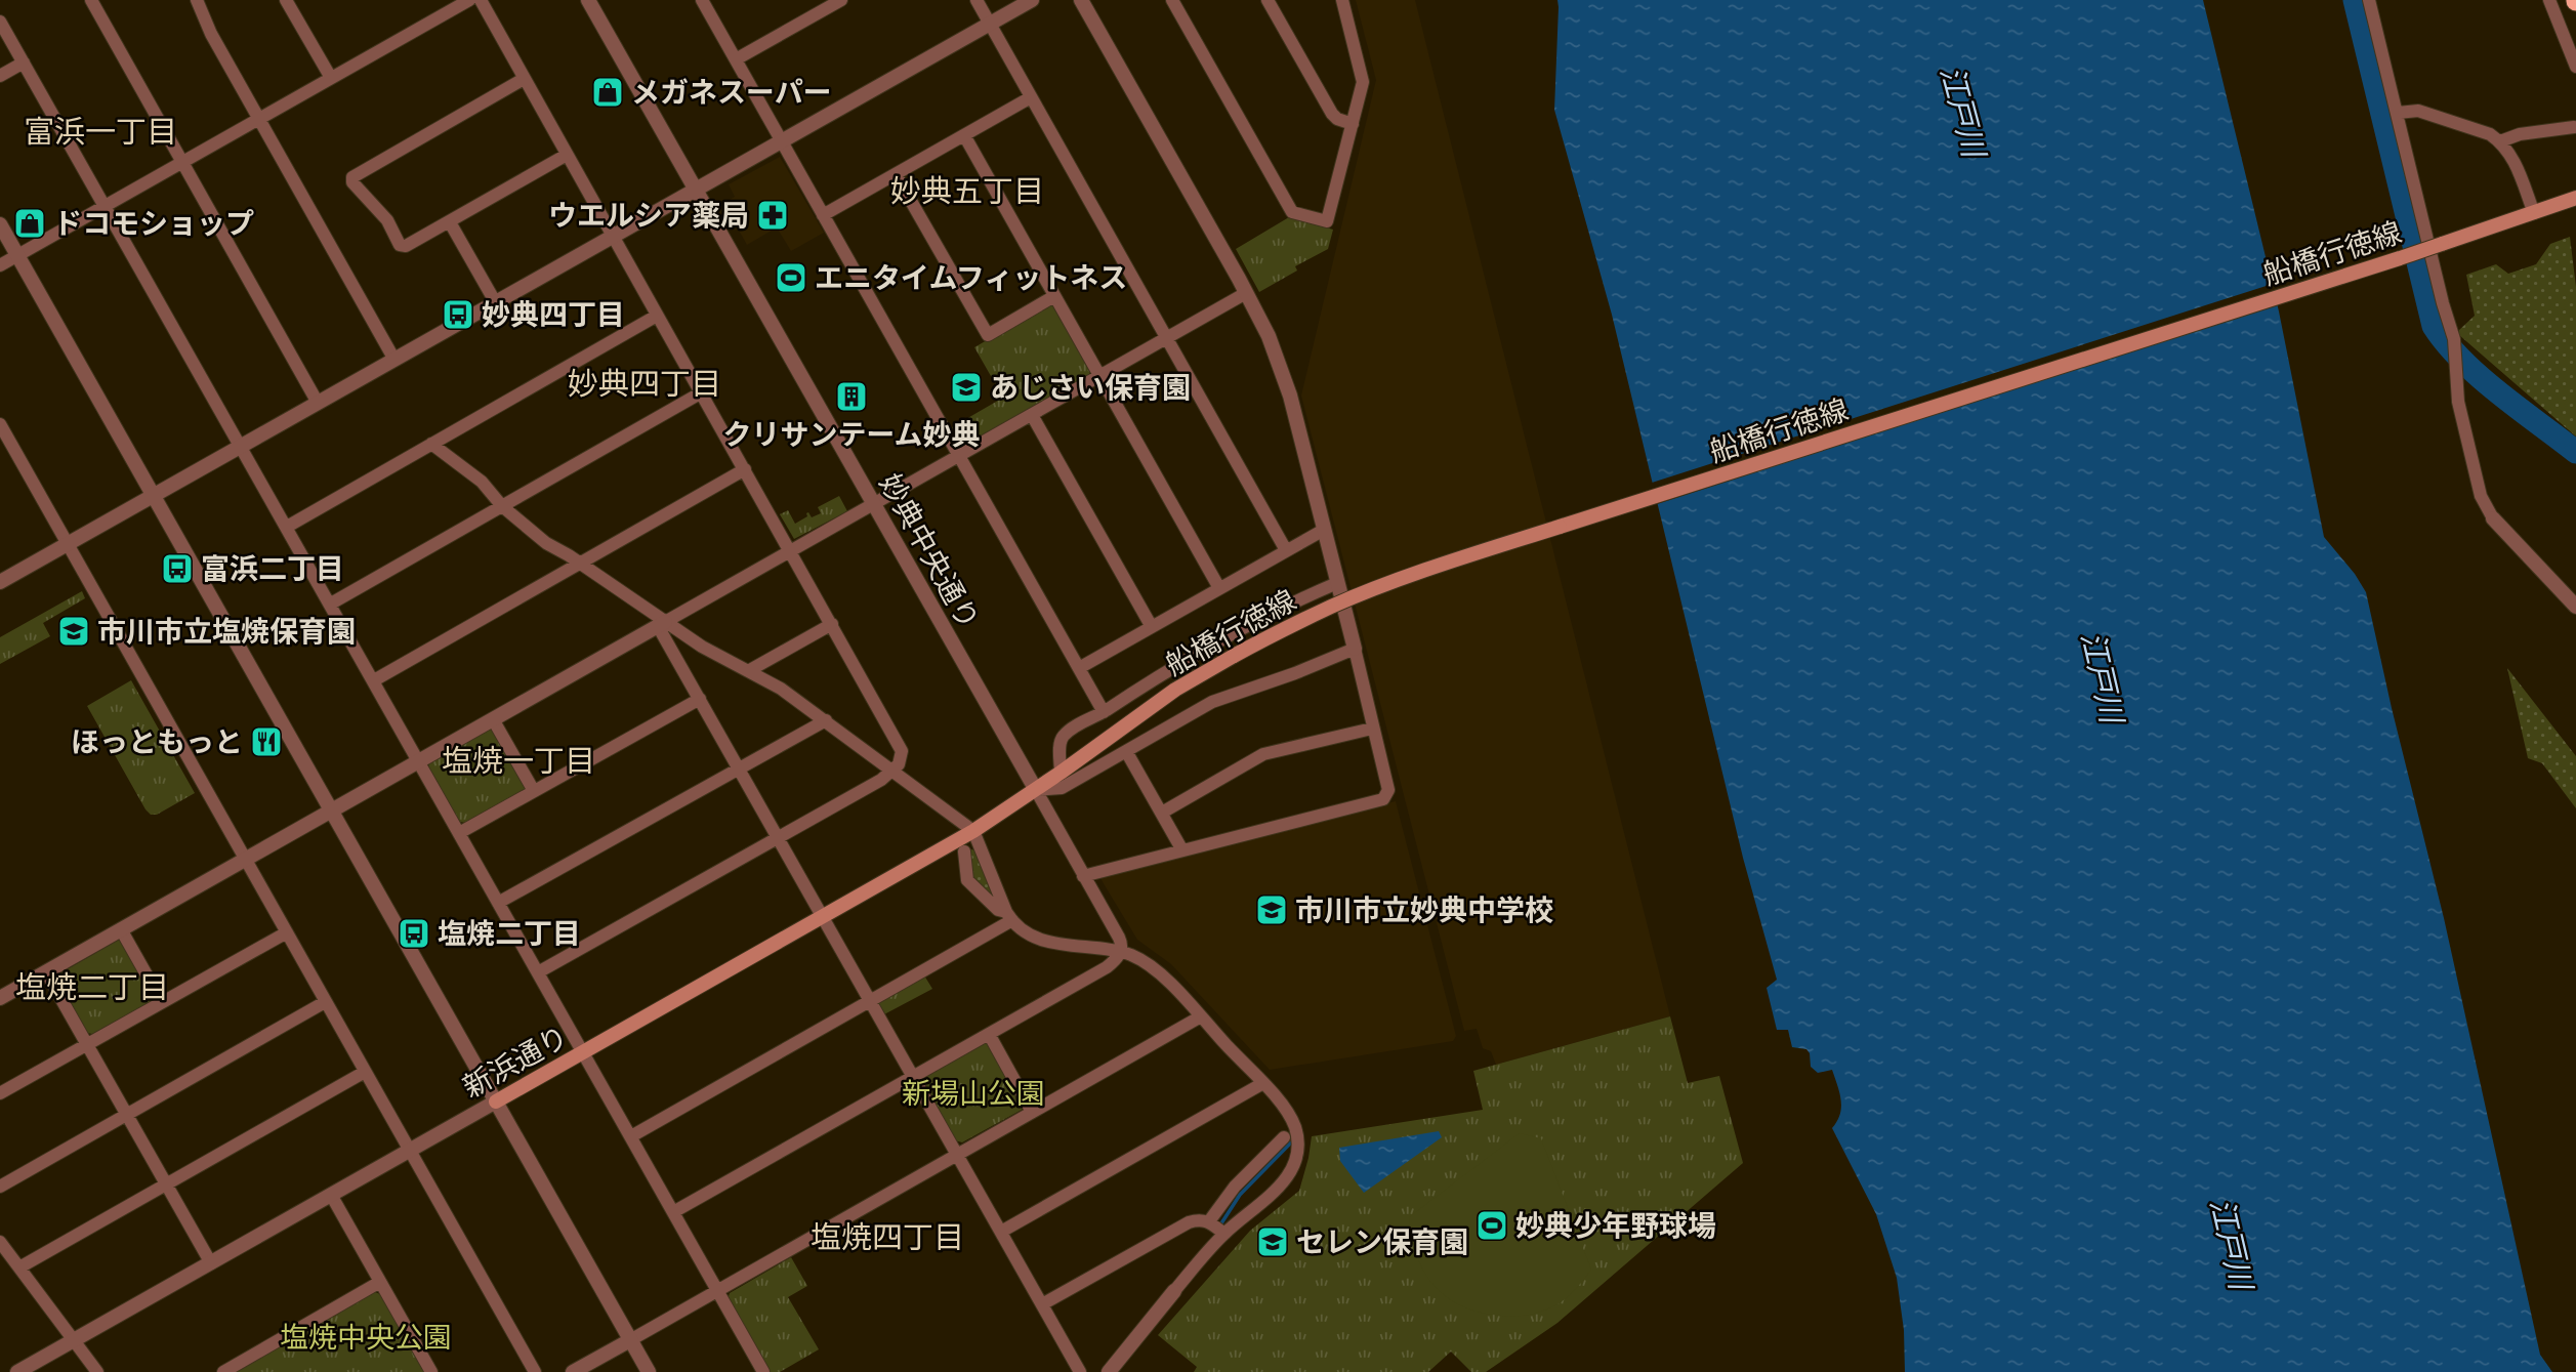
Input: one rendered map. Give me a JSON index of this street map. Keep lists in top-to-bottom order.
{
  "streets": {
    "main road": ["船橋行徳線", "新浜通り"],
    "street": ["妙典中央通り"]
  },
  "crossings": [
    ["船橋行徳線", "妙典中央通り"],
    ["船橋行徳線", "新浜通り"],
    ["妙典中央通り", "新浜通り"]
  ],
  "districts": [
    "富浜一丁目",
    "妙典五丁目",
    "妙典四丁目",
    "塩焼一丁目",
    "塩焼二丁目",
    "塩焼四丁目"
  ],
  "water": ["江戸川"],
  "parks": ["新場山公園", "塩焼中央公園"],
  "places": {
    "shop": ["メガネスーパー", "ドコモショップ"],
    "pharmacy": ["ウエルシア薬局"],
    "sports": ["エニタイムフィットネス", "妙典少年野球場"],
    "bus stop": ["妙典四丁目", "富浜二丁目", "塩焼二丁目"],
    "school or university": [
      "あじさい保育園",
      "市川市立塩焼保育園",
      "市川市立妙典中学校",
      "セレン保育園"
    ],
    "building": ["クリサンテーム妙典"],
    "restaurant": ["ほっともっと"]
  }
}
